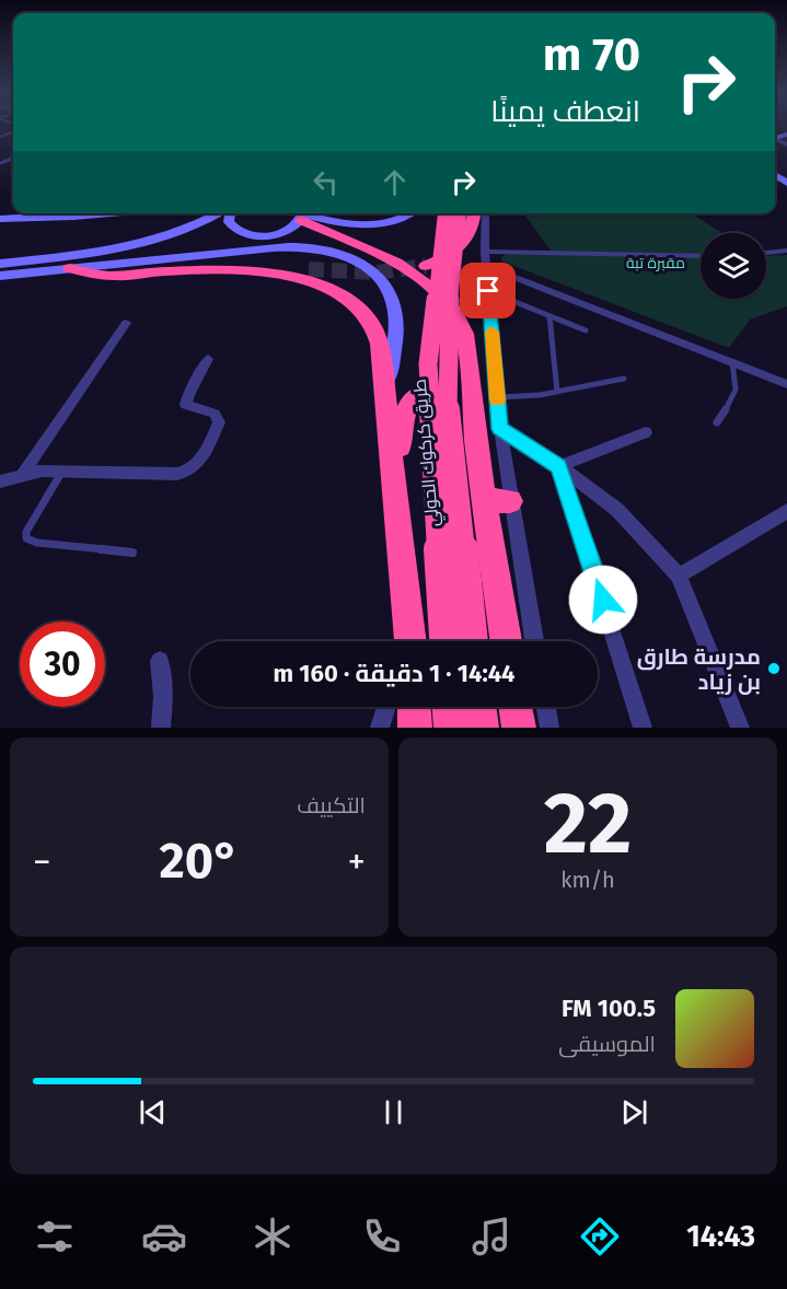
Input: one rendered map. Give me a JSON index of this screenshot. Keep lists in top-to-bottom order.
{
  "streets": {
    "highway": ["طريق كركوك الحولي"]
  },
  "parks": ["مقبرة تبة"],
  "places": ["مدرسة طارق بن زياد"],
  "page": {
    "turn": ["70 m", "انعطف يمينًا"],
    "limit": "30",
    "trip": "14:44 · 1 دقيقة · 160 m",
    "tile": [
      ["22", "km/h"],
      "التكييف"
    ],
    "heat": ["−", "20°", "+"],
    "song": ["100.5 FM", "الموسيقى"],
    "tabs": "14:43"
  }
}
